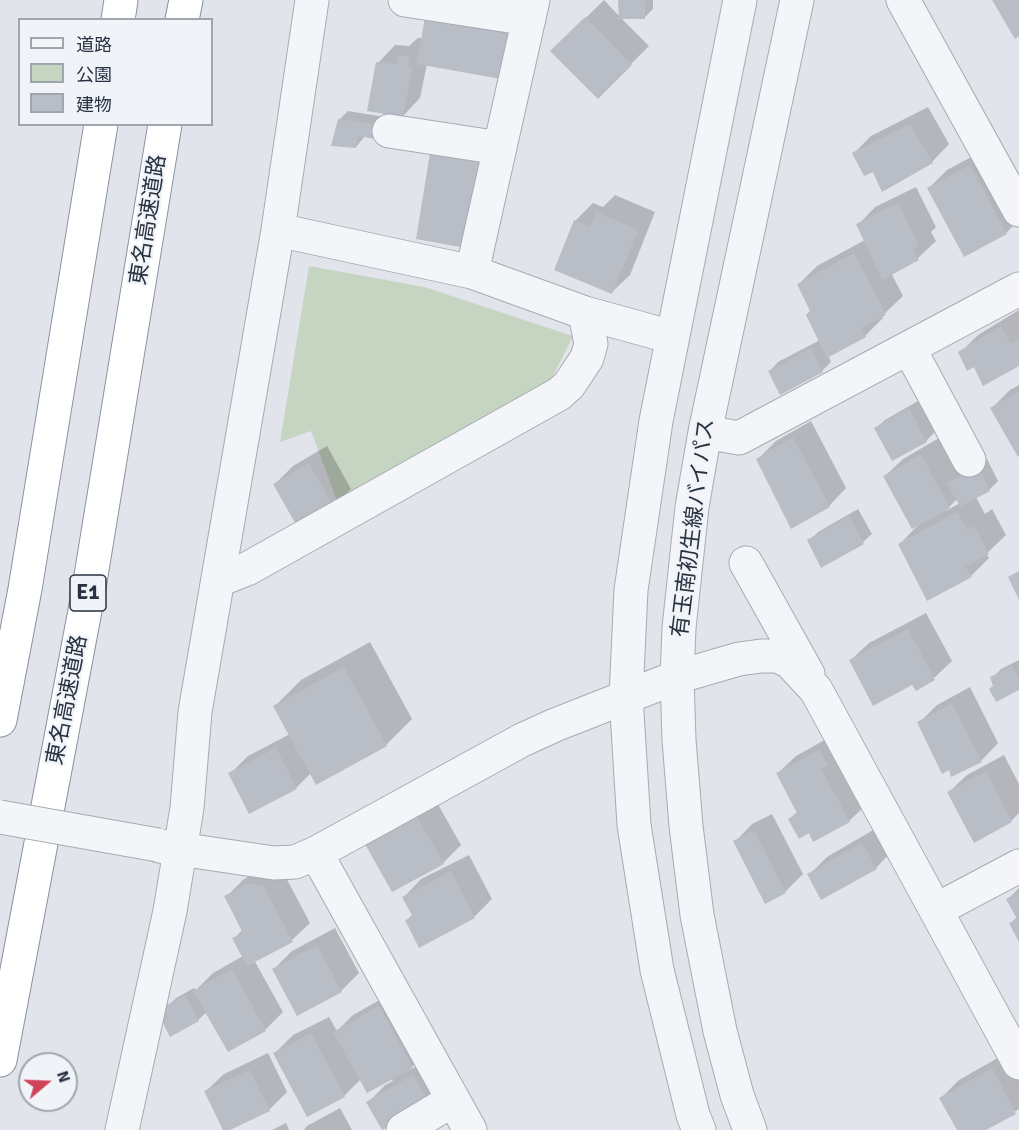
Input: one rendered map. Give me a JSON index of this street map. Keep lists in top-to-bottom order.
{
  "streets": {
    "highway": ["東名高速道路", "E1"],
    "street": ["有玉南初生線バイパス"]
  },
  "legend": ["道路", "公園", "建物"],
  "north": "right"
}
